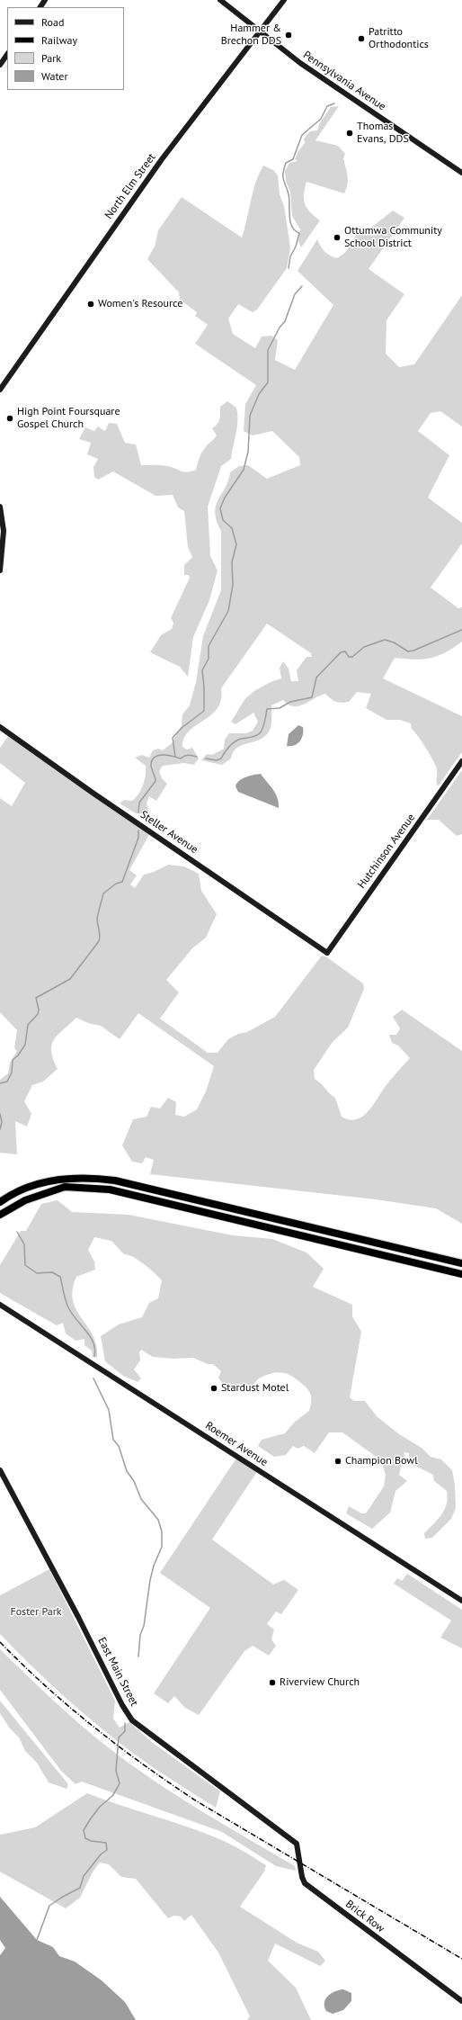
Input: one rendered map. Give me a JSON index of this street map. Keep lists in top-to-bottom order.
{
  "streets": {
    "street": [
      "Pennsylvania Avenue",
      "North Elm Street",
      "Steller Avenue",
      "Hutchinson Avenue",
      "Roemer Avenue",
      "East Main Street",
      "Brick Row"
    ]
  },
  "crossings": [
    ["Pennsylvania Avenue", "North Elm Street"],
    ["Steller Avenue", "Hutchinson Avenue"],
    ["East Main Street", "Brick Row"]
  ],
  "parks": ["Foster Park"],
  "places": [
    "Hammer & Brechon DDS",
    "Patritto Orthodontics",
    "Thomas Evans, DDS",
    "Ottumwa Community School District",
    "Women's Resource",
    "High Point Foursquare Gospel Church",
    "Stardust Motel",
    "Champion Bowl",
    "Riverview Church"
  ],
  "legend": [
    "Road",
    "Railway",
    "Park",
    "Water"
  ]
}
